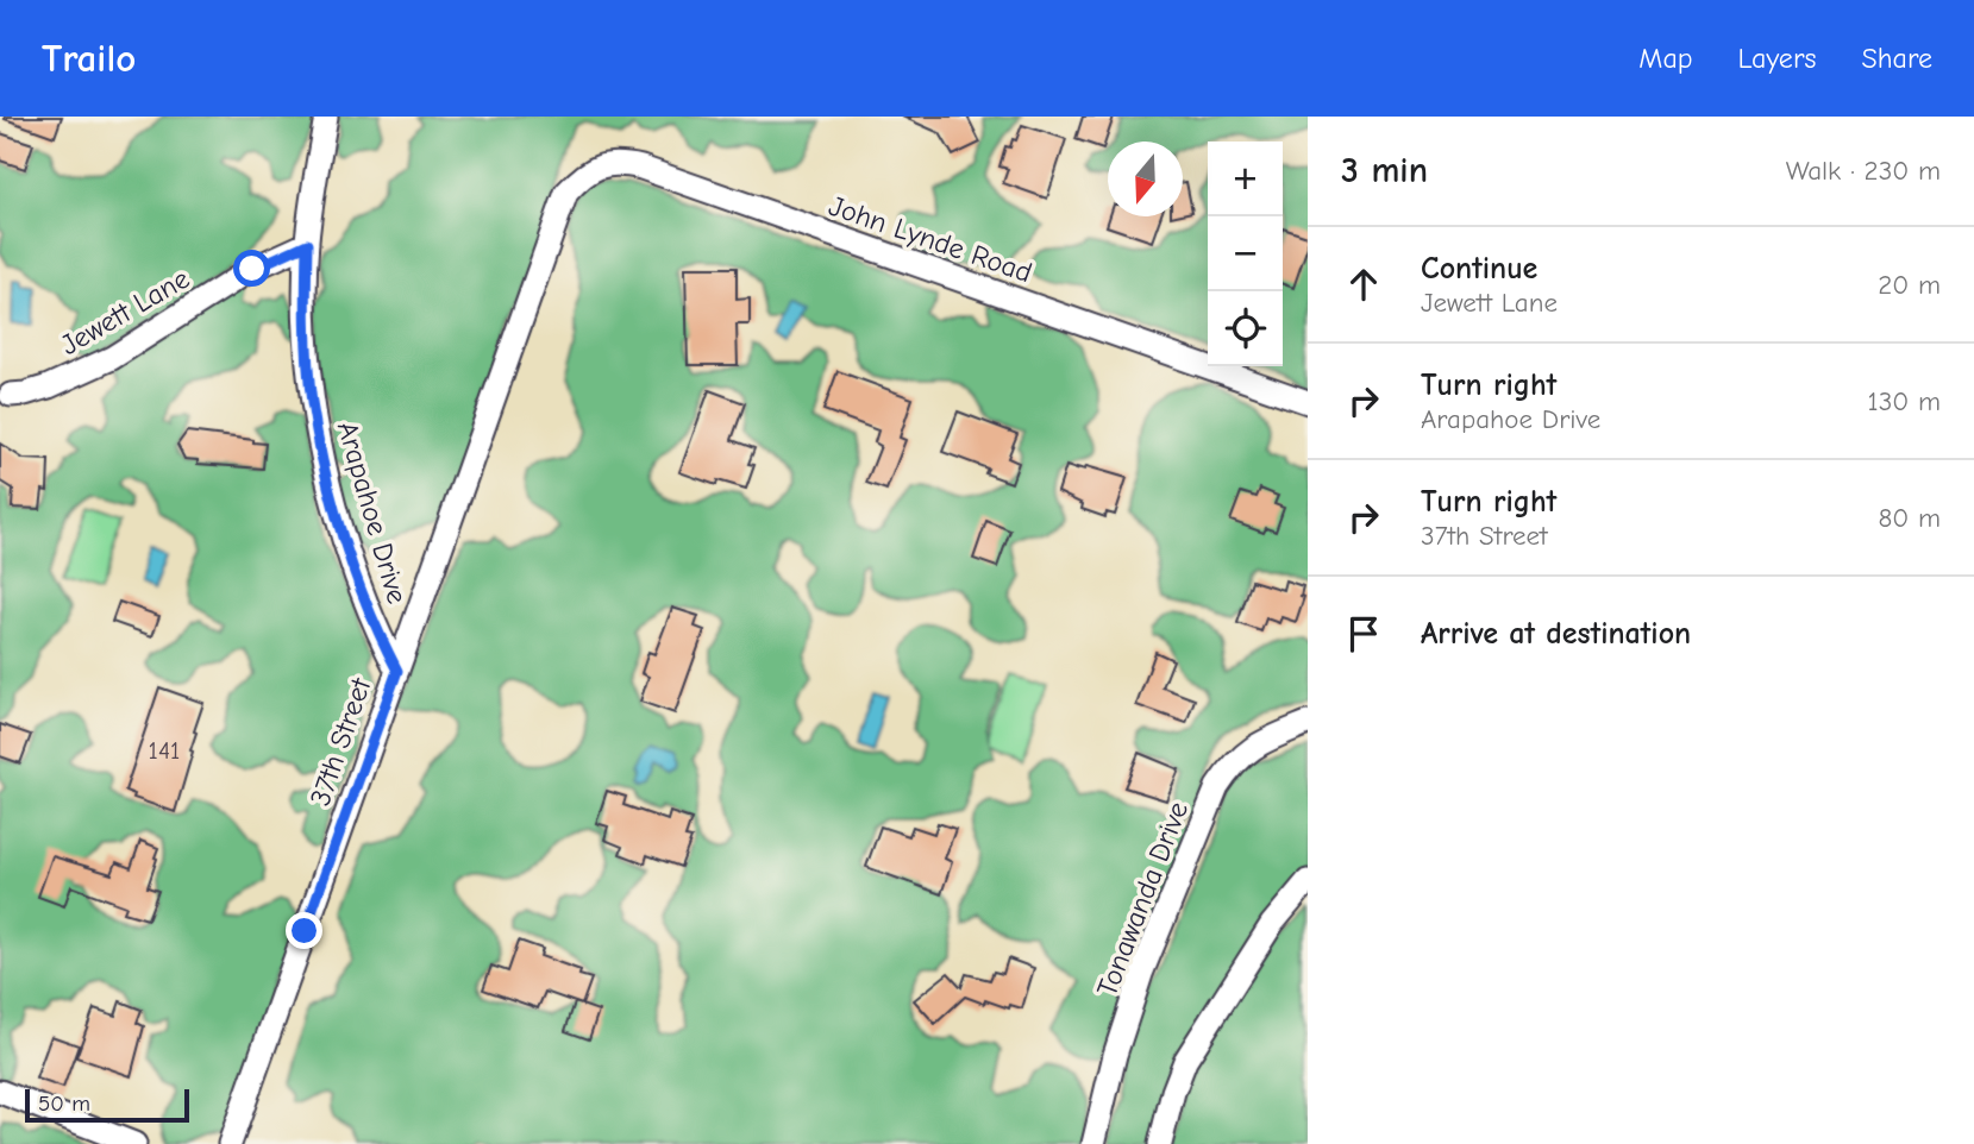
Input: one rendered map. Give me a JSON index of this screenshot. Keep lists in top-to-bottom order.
{
  "streets": {
    "street": [
      "John Lynde Road",
      "Jewett Lane",
      "Arapahoe Drive",
      "37th Street",
      "Tonawanda Drive"
    ]
  },
  "crossings": [
    ["John Lynde Road", "37th Street"],
    ["Jewett Lane", "Arapahoe Drive"],
    ["Arapahoe Drive", "37th Street"]
  ],
  "house_numbers": ["141"],
  "scale_bar": "50 m",
  "north": "bottom",
  "page": {
    "header": "Trailo",
    "nav": ["Map", "Layers", "Share"],
    "heading": ["3 min", "Walk · 230 m"],
    "map_buttons": ["+", "−"],
    "list": [
      ["Continue", "Jewett Lane", "20 m"],
      ["Turn right", "Arapahoe Drive", "130 m"],
      ["Turn right", "37th Street", "80 m"],
      "Arrive at destination"
    ],
    "scale": "50 m"
  }
}
